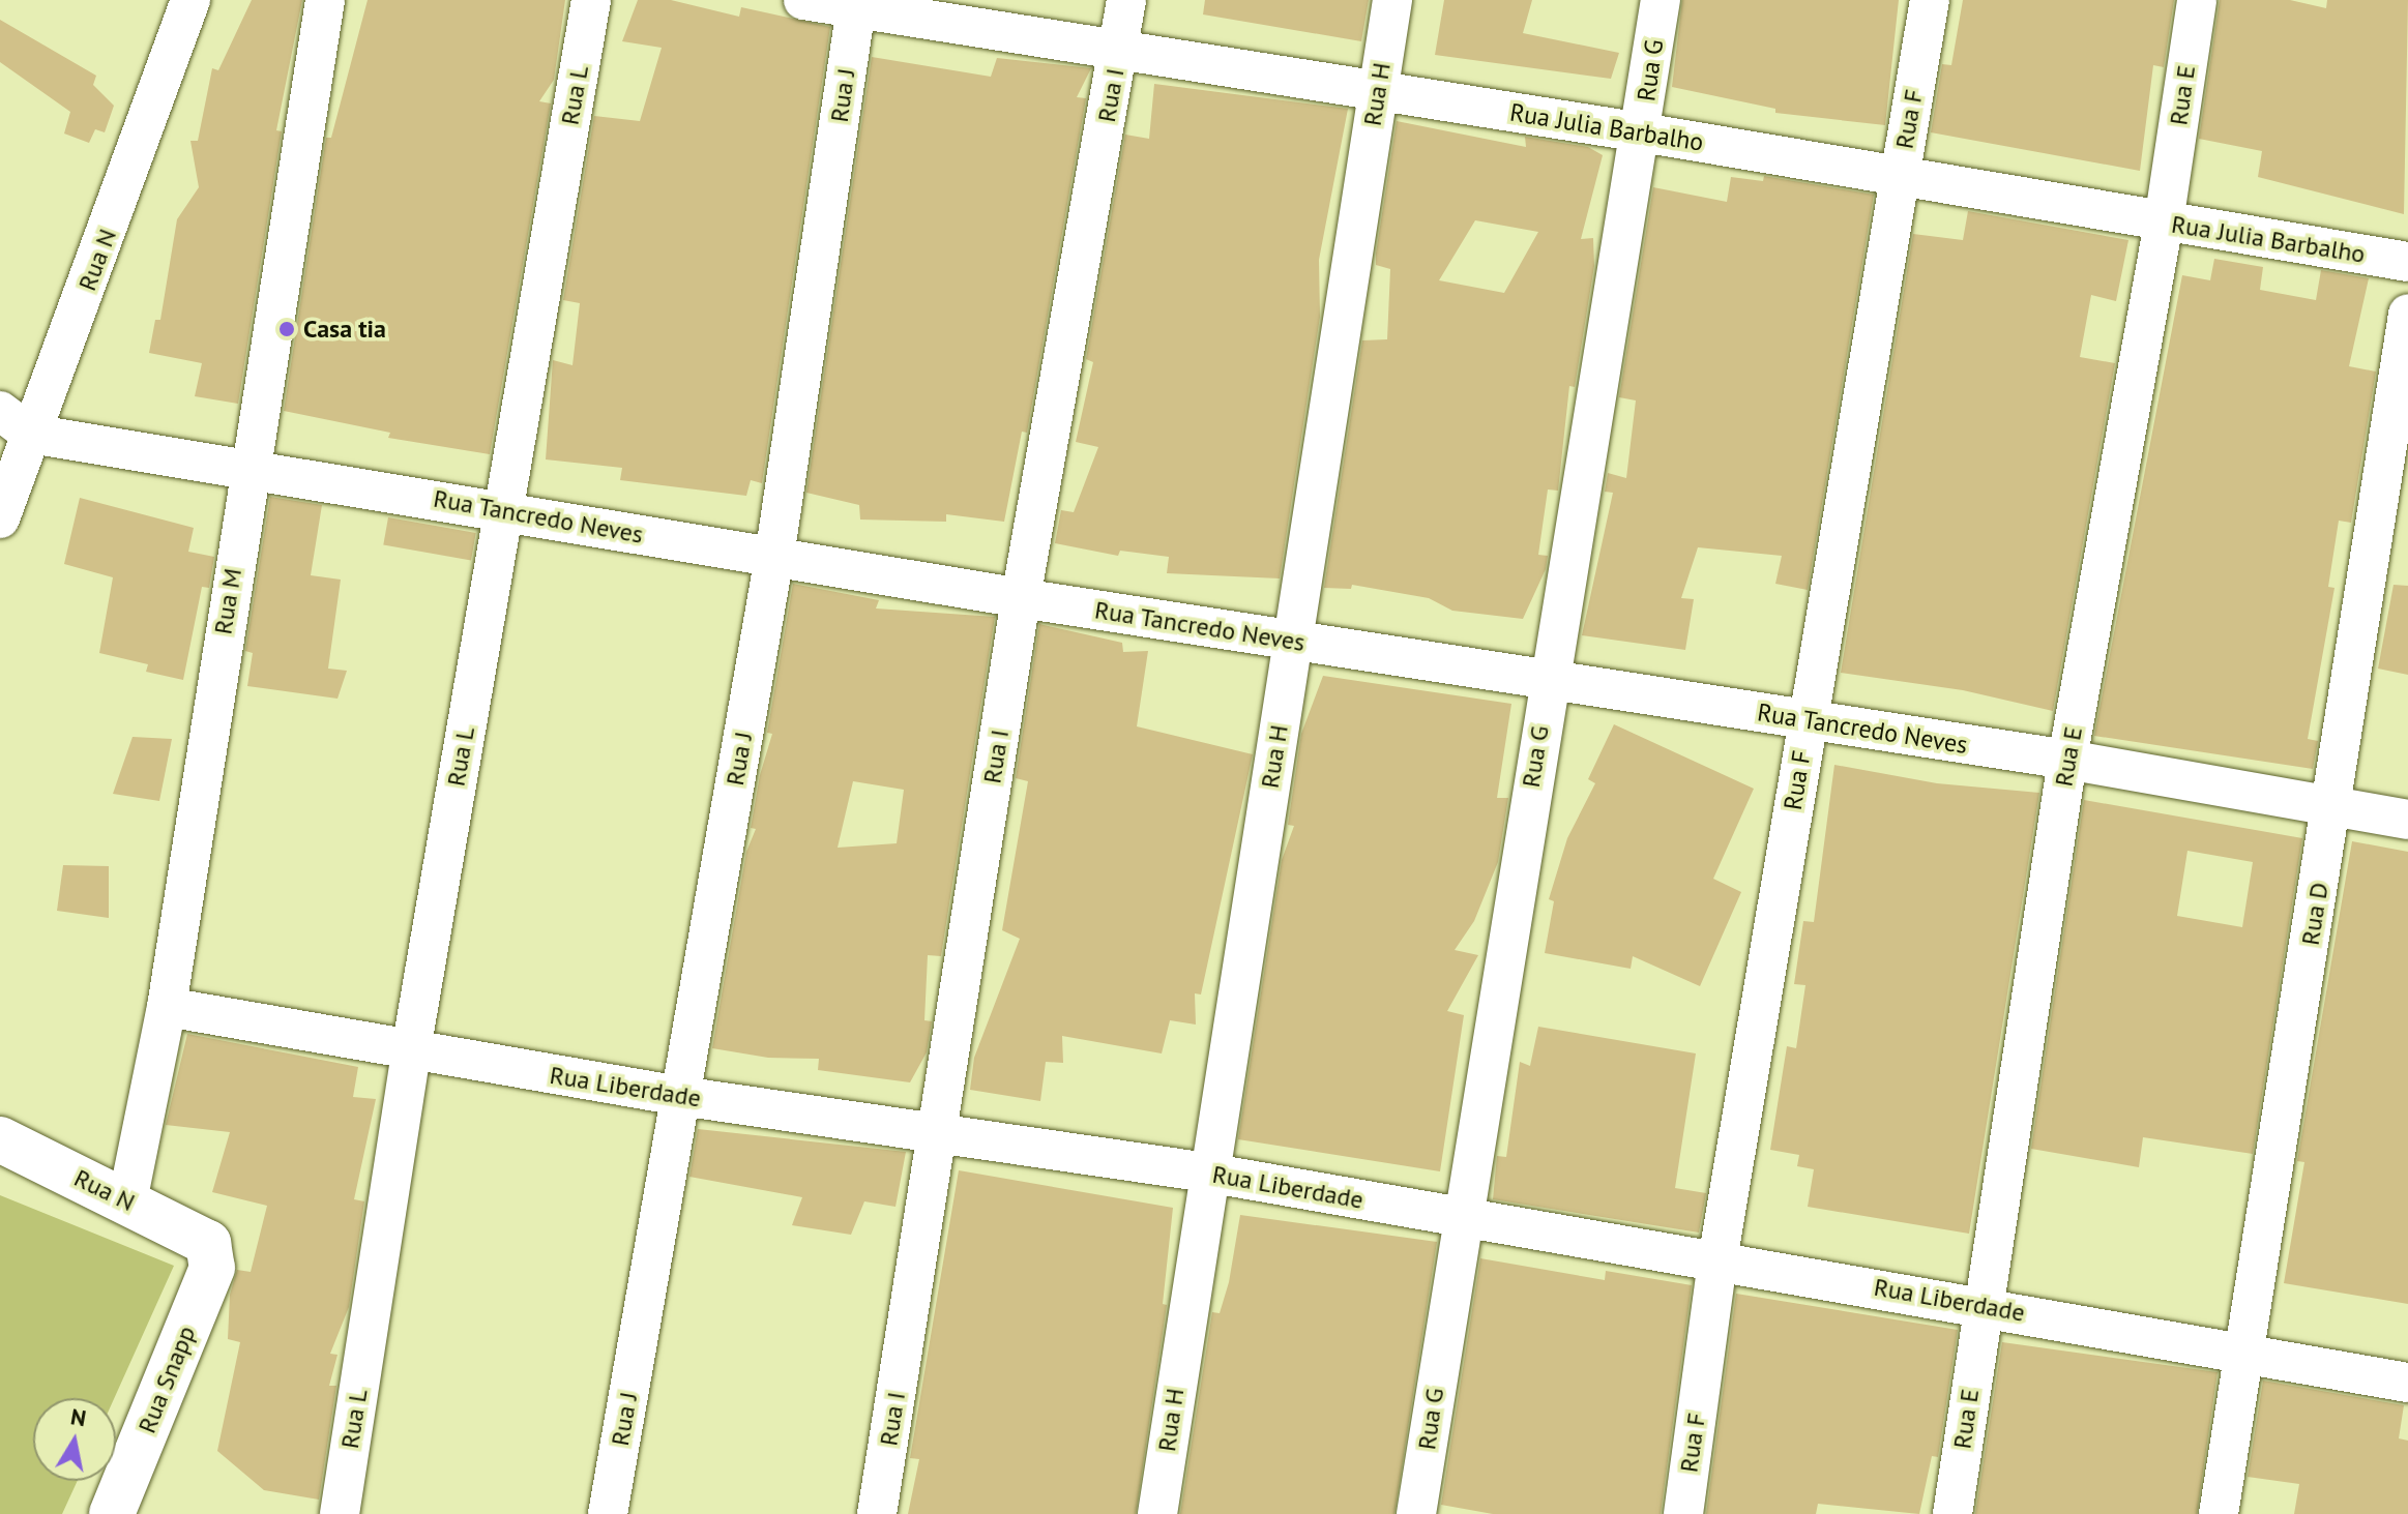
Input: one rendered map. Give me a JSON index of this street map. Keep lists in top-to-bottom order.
{
  "streets": {
    "main road": ["Rua N", "Rua Snapp"],
    "street": [
      "Rua G",
      "Rua H",
      "Rua L",
      "Rua J",
      "Rua I",
      "Rua E",
      "Rua F",
      "Rua Julia Barbalho",
      "Rua Tancredo Neves",
      "Rua M",
      "Rua D",
      "Rua Liberdade"
    ]
  },
  "crossings": [
    ["Rua G", "Rua Julia Barbalho"],
    ["Rua G", "Rua Tancredo Neves"],
    ["Rua G", "Rua Liberdade"],
    ["Rua H", "Rua Julia Barbalho"],
    ["Rua H", "Rua Tancredo Neves"],
    ["Rua H", "Rua Liberdade"],
    ["Rua L", "Rua Tancredo Neves"],
    ["Rua L", "Rua Liberdade"],
    ["Rua J", "Rua Julia Barbalho"],
    ["Rua J", "Rua Tancredo Neves"],
    ["Rua J", "Rua Liberdade"],
    ["Rua I", "Rua Julia Barbalho"],
    ["Rua I", "Rua Tancredo Neves"],
    ["Rua I", "Rua Liberdade"],
    ["Rua E", "Rua Julia Barbalho"],
    ["Rua E", "Rua Tancredo Neves"],
    ["Rua E", "Rua Liberdade"],
    ["Rua F", "Rua Julia Barbalho"],
    ["Rua F", "Rua Tancredo Neves"],
    ["Rua F", "Rua Liberdade"],
    ["Rua N", "Rua Tancredo Neves"],
    ["Rua N", "Rua M"],
    ["Rua N", "Rua Snapp"],
    ["Rua Tancredo Neves", "Rua M"],
    ["Rua Tancredo Neves", "Rua D"],
    ["Rua M", "Rua Liberdade"],
    ["Rua D", "Rua Liberdade"]
  ],
  "places": ["Casa tia"],
  "north": "top"
}
